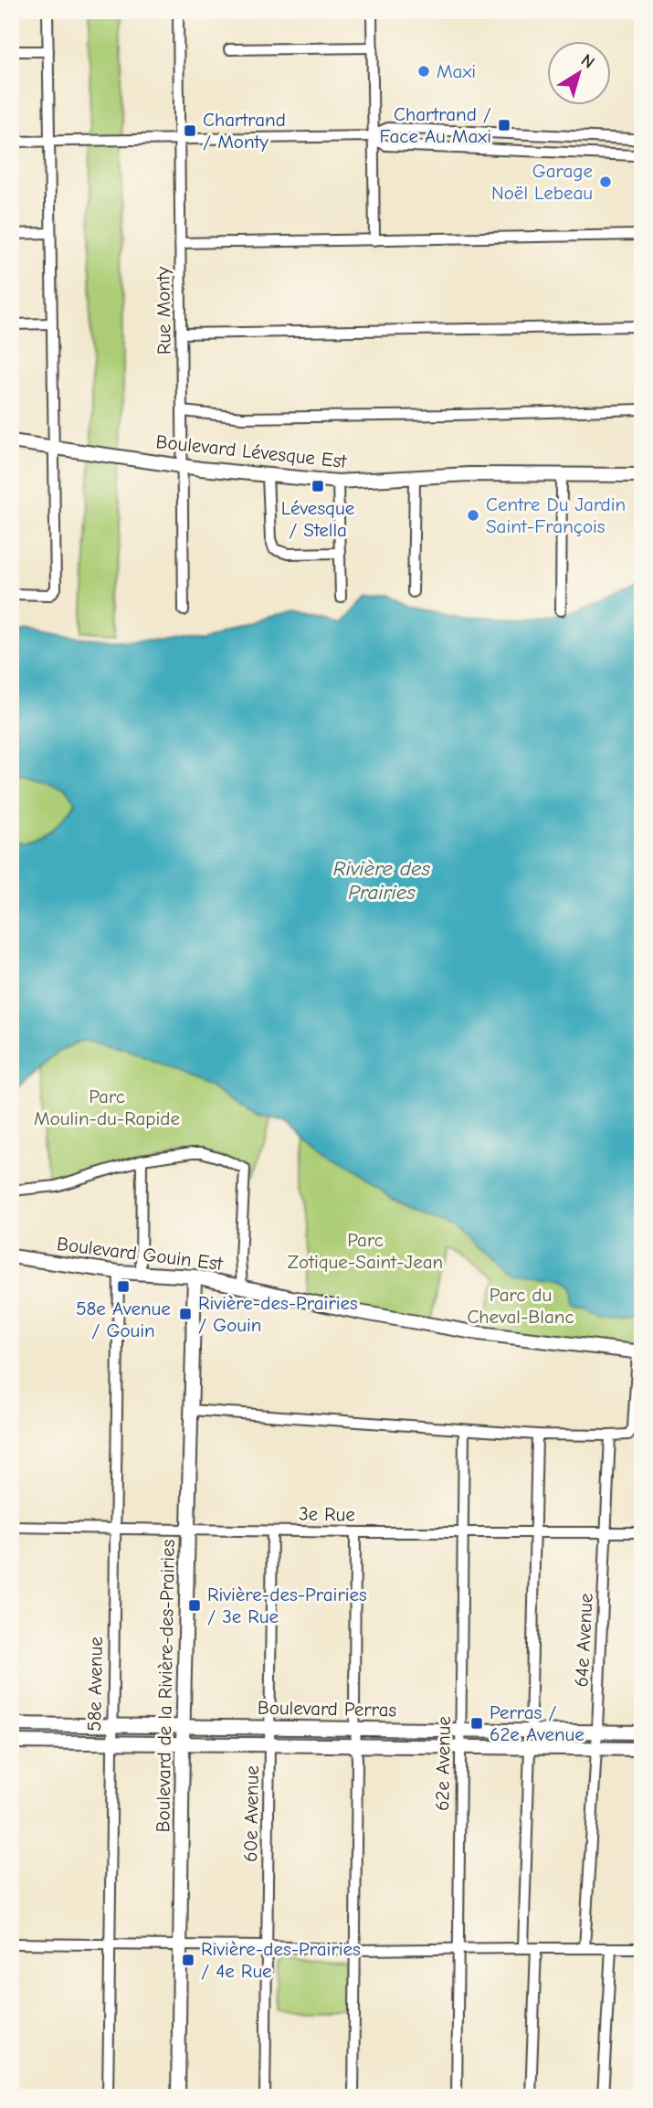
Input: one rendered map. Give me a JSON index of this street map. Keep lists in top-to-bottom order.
{
  "streets": {
    "street": [
      "Rue Monty",
      "Boulevard Lévesque Est",
      "Boulevard Gouin Est",
      "3e Rue",
      "64e Avenue",
      "58e Avenue",
      "Boulevard de la Rivière-des-Prairies",
      "Boulevard Perras",
      "62e Avenue",
      "60e Avenue"
    ]
  },
  "crossings": [
    ["Rue Monty", "Boulevard Lévesque Est"],
    ["Boulevard Gouin Est", "58e Avenue"],
    ["Boulevard Gouin Est", "Boulevard de la Rivière-des-Prairies"],
    ["3e Rue", "64e Avenue"],
    ["3e Rue", "58e Avenue"],
    ["3e Rue", "Boulevard de la Rivière-des-Prairies"],
    ["3e Rue", "62e Avenue"],
    ["3e Rue", "60e Avenue"],
    ["64e Avenue", "Boulevard Perras"],
    ["58e Avenue", "Boulevard Perras"],
    ["Boulevard de la Rivière-des-Prairies", "Boulevard Perras"],
    ["Boulevard Perras", "62e Avenue"],
    ["Boulevard Perras", "60e Avenue"]
  ],
  "water": ["Rivière des Prairies"],
  "parks": ["Parc Moulin-du-Rapide", "Parc Zotique-Saint-Jean", "Parc du Cheval-Blanc"],
  "places": {
    "other": ["Maxi", "Garage Noël Lebeau", "Centre Du Jardin Saint-François"],
    "transit": [
      "Chartrand / Face Au Maxi",
      "Chartrand / Monty",
      "Lévesque / Stella",
      "58e Avenue / Gouin",
      "Rivière-des-Prairies / Gouin",
      "Rivière-des-Prairies / 3e Rue",
      "Perras / 62e Avenue",
      "Rivière-des-Prairies / 4e Rue"
    ]
  },
  "north": "top right"
}
